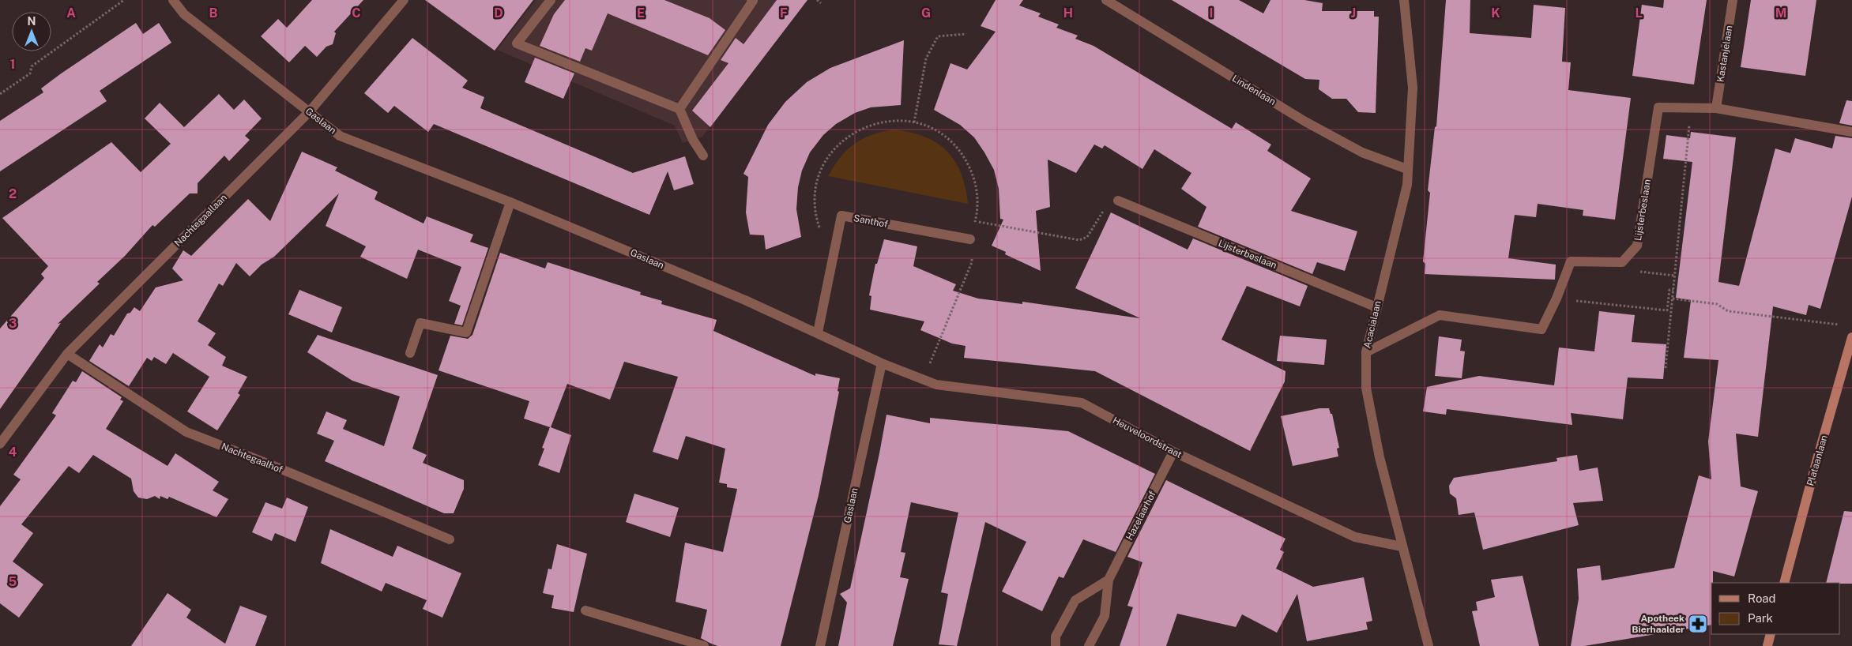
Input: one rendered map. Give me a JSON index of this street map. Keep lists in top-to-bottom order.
{
  "streets": {
    "street": [
      "Kastanjelaan",
      "Lindenlaan",
      "Gaslaan",
      "Lijsterbeslaan",
      "Nachtegaallaan",
      "Santhof",
      "Acacialaan",
      "Heuveloordstraat",
      "Nachtegaalhof",
      "Plataanlaan",
      "Hazelaarhof"
    ]
  },
  "crossings": [
    ["Kastanjelaan", "Lijsterbeslaan"],
    ["Lindenlaan", "Acacialaan"],
    ["Gaslaan", "Nachtegaallaan"],
    ["Gaslaan", "Santhof"],
    ["Gaslaan", "Heuveloordstraat"],
    ["Lijsterbeslaan", "Acacialaan"],
    ["Nachtegaallaan", "Nachtegaalhof"],
    ["Acacialaan", "Heuveloordstraat"],
    ["Heuveloordstraat", "Hazelaarhof"]
  ],
  "places": {
    "pharmacy": ["Apotheek Bierhaalder"]
  },
  "legend": ["Road", "Park"],
  "north": "top",
  "grid": {
    "columns": [
      "A",
      "B",
      "C",
      "D",
      "E",
      "F",
      "G",
      "H",
      "I",
      "J",
      "K",
      "L",
      "M"
    ],
    "rows": [
      "1",
      "2",
      "3",
      "4",
      "5"
    ]
  }
}
